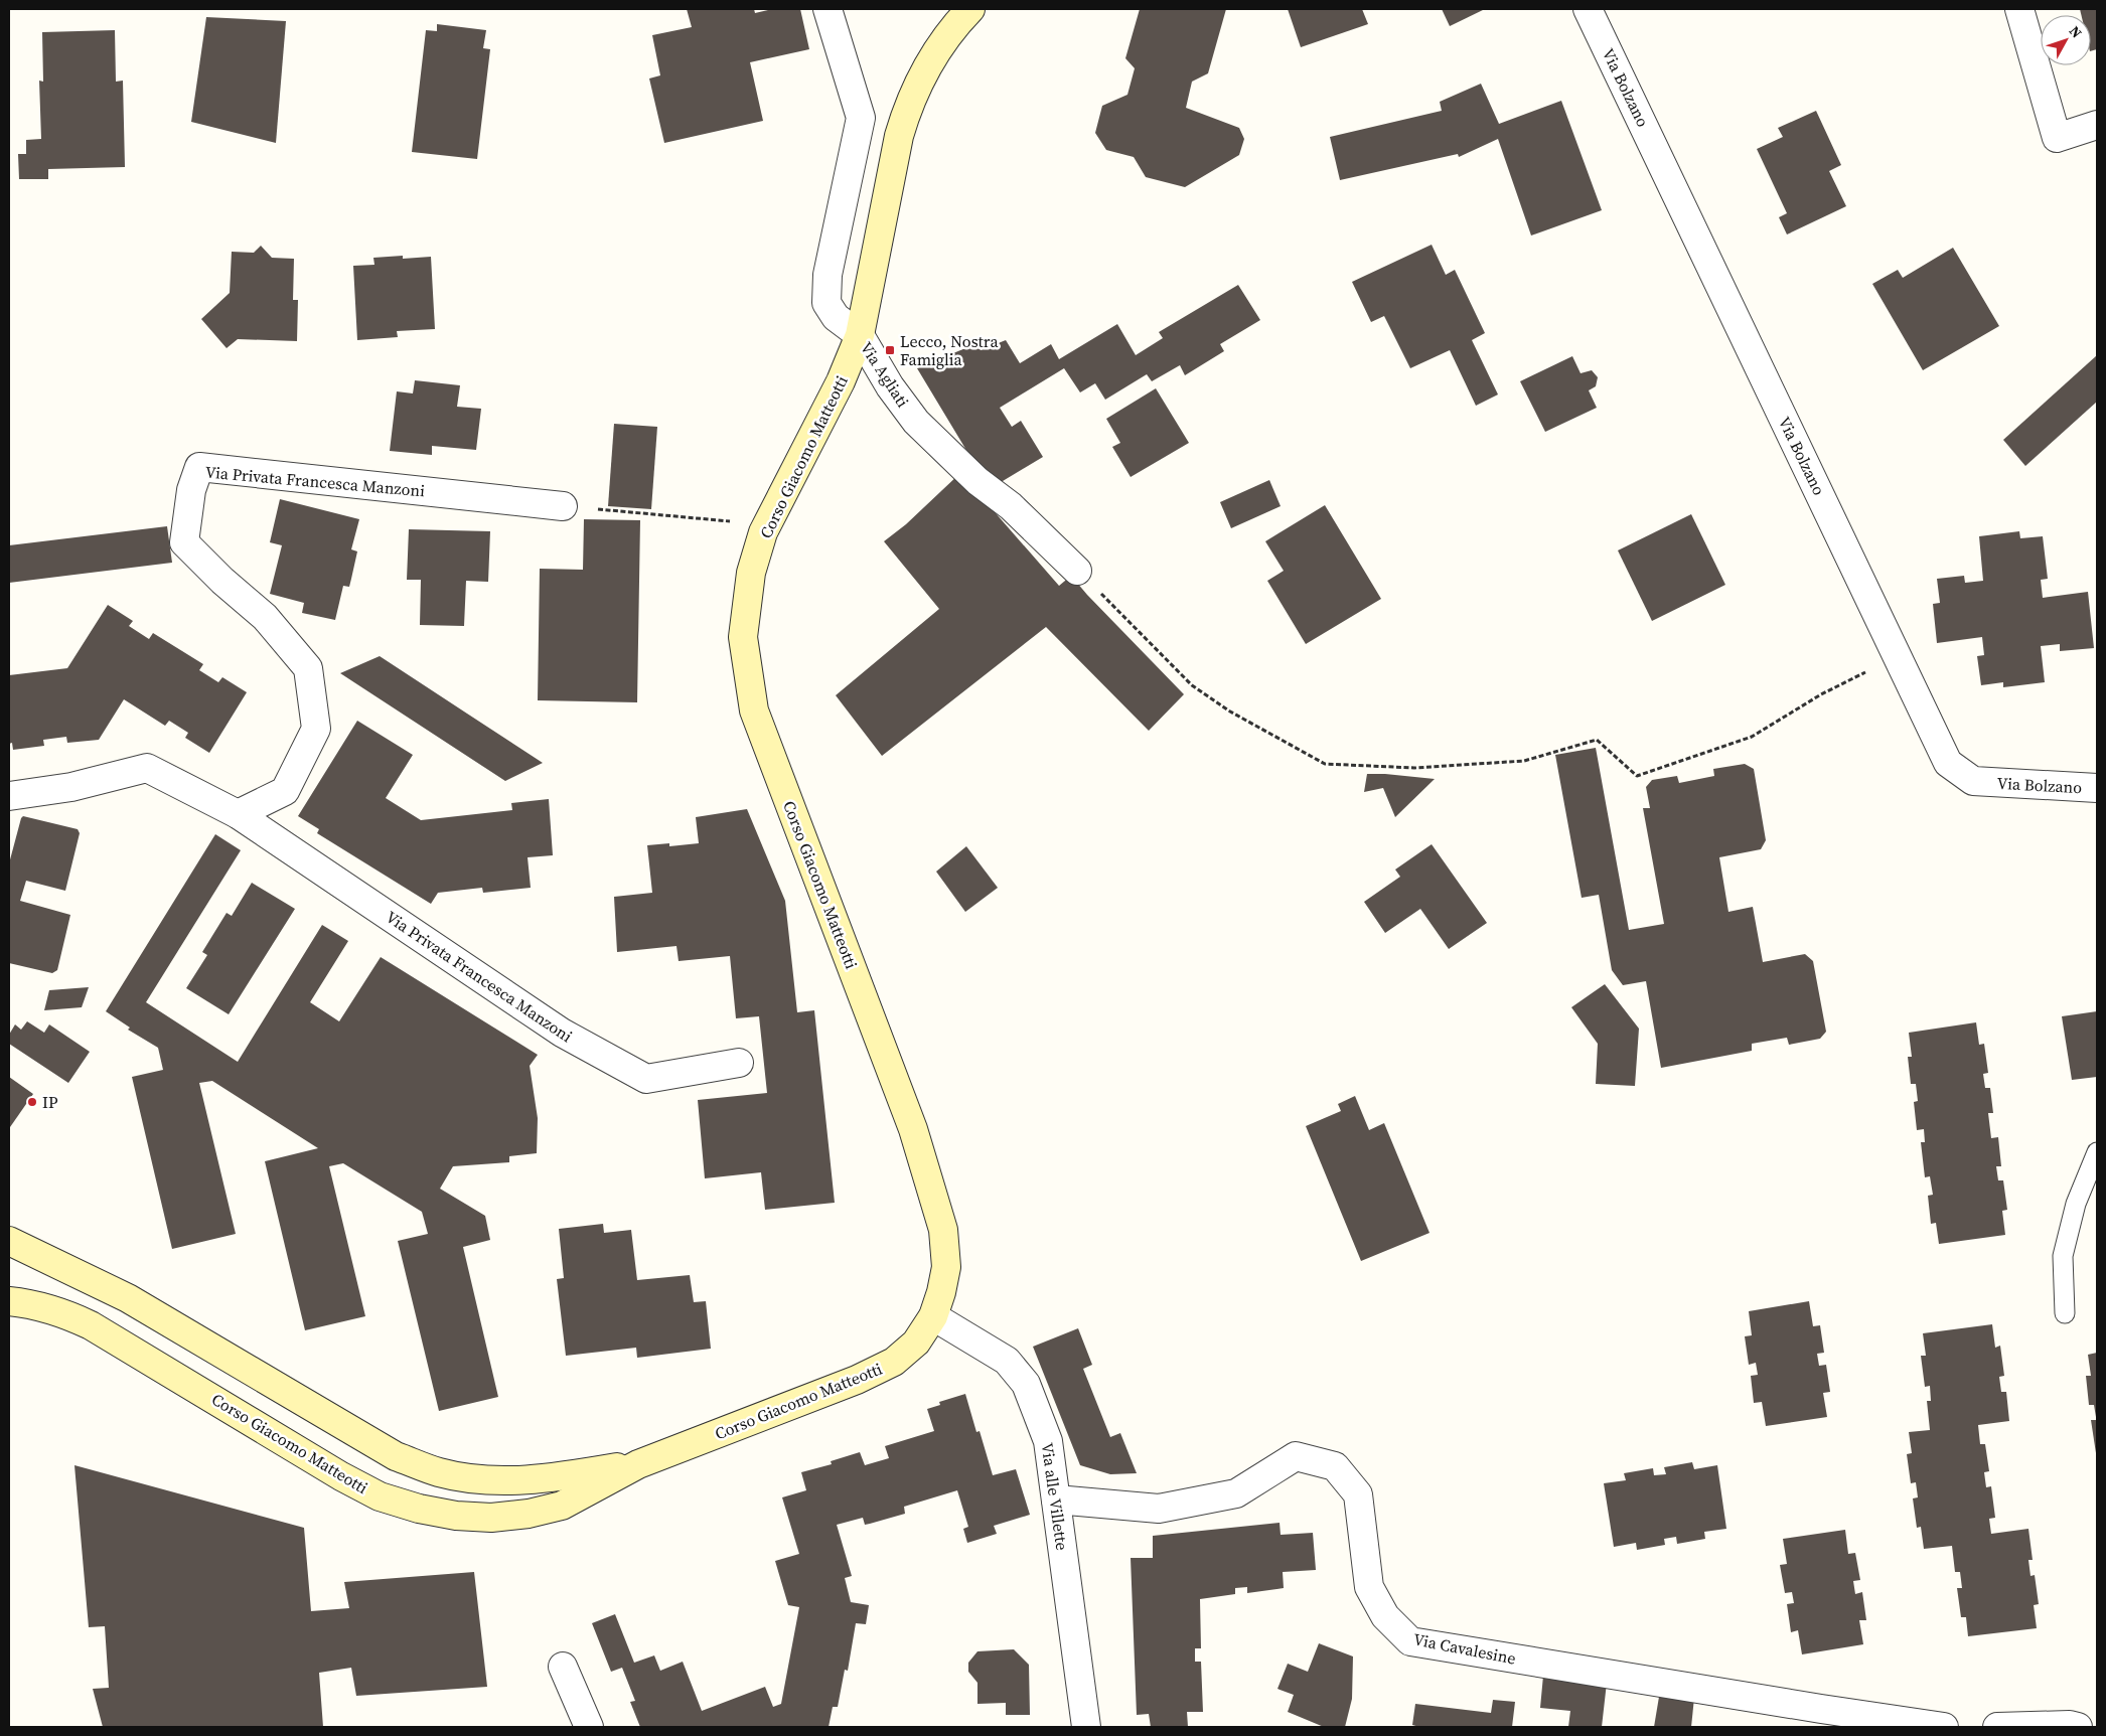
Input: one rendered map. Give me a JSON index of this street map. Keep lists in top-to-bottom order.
{
  "streets": {
    "main road": ["Corso Giacomo Matteotti"],
    "street": [
      "Via Bolzano",
      "Via Agliati",
      "Via Privata Francesca Manzoni",
      "Via alle Villette",
      "Via Cavalesine"
    ]
  },
  "crossings": [
    ["Via Agliati", "Corso Giacomo Matteotti"],
    ["Corso Giacomo Matteotti", "Via alle Villette"],
    ["Via alle Villette", "Via Cavalesine"]
  ],
  "places": {
    "transit": ["Lecco, Nostra Famiglia"],
    "other": ["IP"]
  },
  "north": "top right"
}
